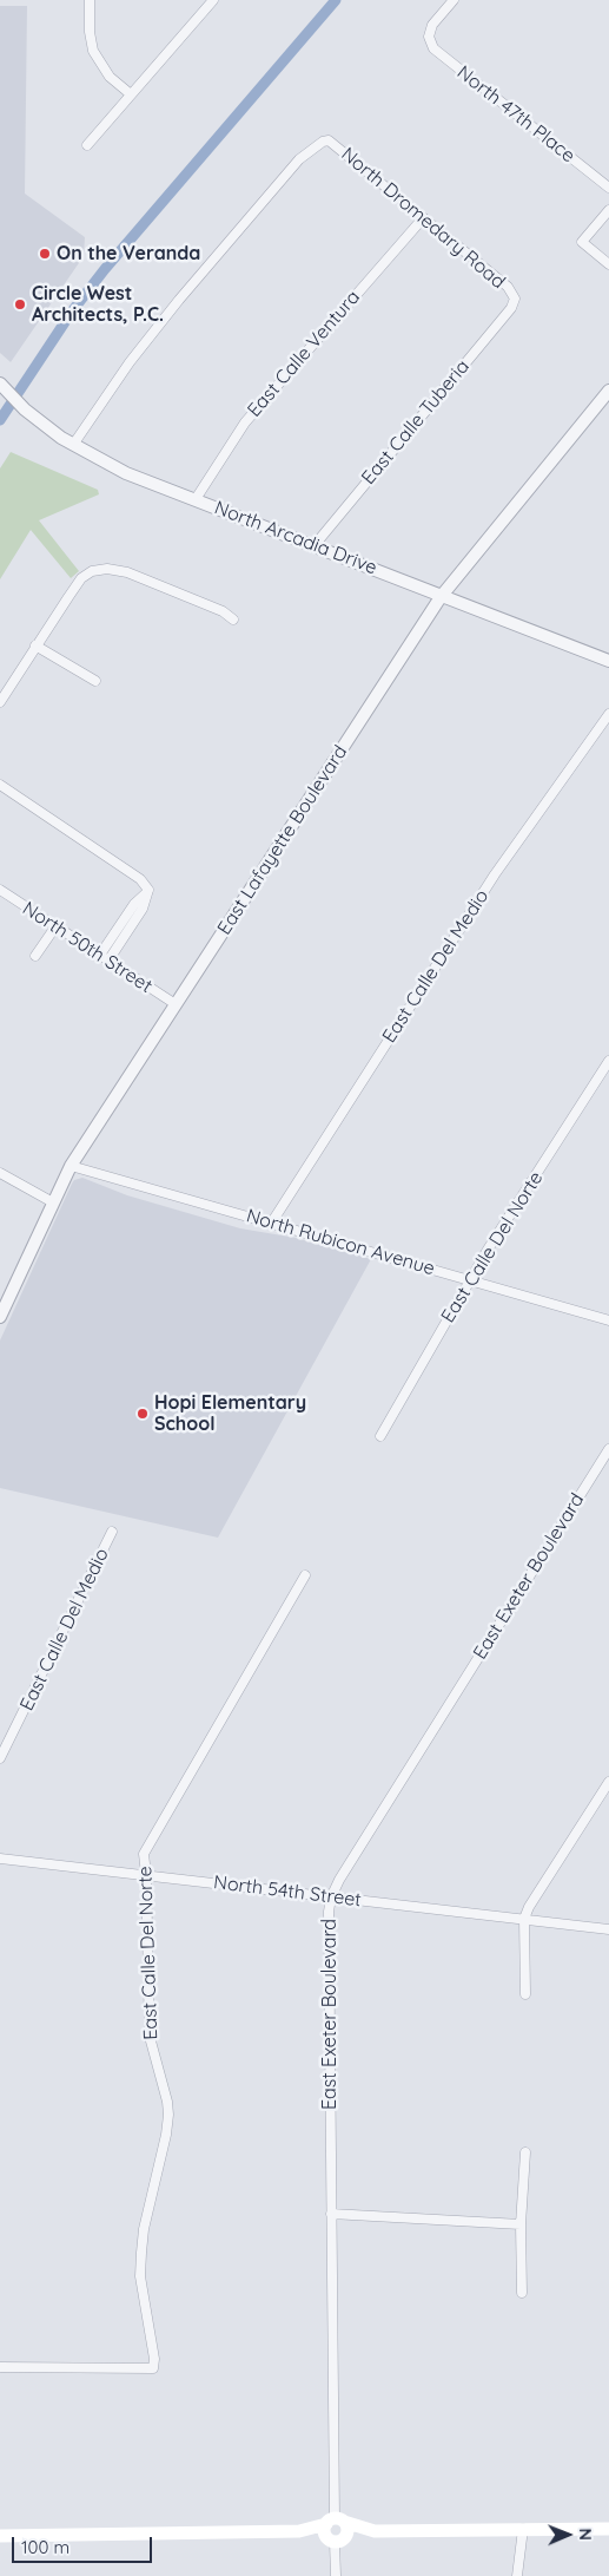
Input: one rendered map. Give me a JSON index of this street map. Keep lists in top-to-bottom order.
{
  "streets": {
    "street": [
      "North 47th Place",
      "North Dromedary Road",
      "East Calle Ventura",
      "East Calle Tuberia",
      "North Arcadia Drive",
      "East Lafayette Boulevard",
      "North 50th Street",
      "East Calle Del Medio",
      "North Rubicon Avenue",
      "East Calle Del Norte",
      "East Exeter Boulevard",
      "North 54th Street"
    ]
  },
  "crossings": [
    ["North Dromedary Road", "East Calle Ventura"],
    ["North Dromedary Road", "East Calle Tuberia"],
    ["North Dromedary Road", "North Arcadia Drive"],
    ["East Calle Ventura", "North Arcadia Drive"],
    ["East Calle Tuberia", "North Arcadia Drive"],
    ["North Arcadia Drive", "East Lafayette Boulevard"],
    ["East Lafayette Boulevard", "North 50th Street"],
    ["East Lafayette Boulevard", "North Rubicon Avenue"],
    ["East Calle Del Medio", "North Rubicon Avenue"],
    ["North Rubicon Avenue", "East Calle Del Norte"],
    ["East Calle Del Norte", "North 54th Street"],
    ["East Exeter Boulevard", "North 54th Street"]
  ],
  "places": ["On the Veranda", "Circle West Architects, P.C.", "Hopi Elementary School"],
  "scale_bar": "100 m",
  "north": "right"
}
